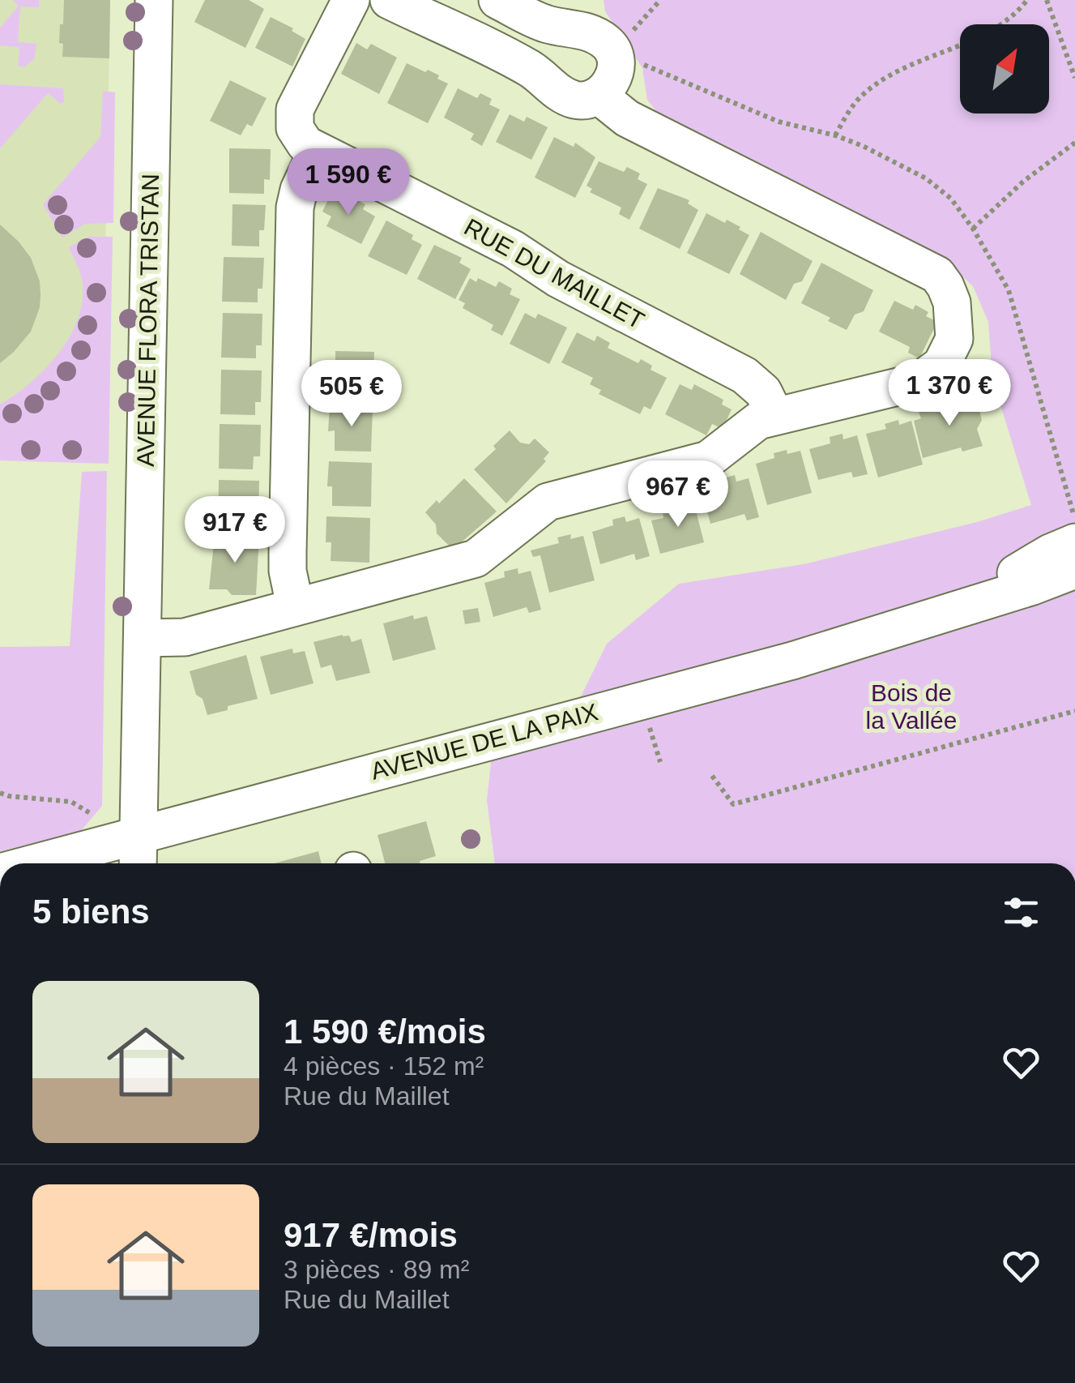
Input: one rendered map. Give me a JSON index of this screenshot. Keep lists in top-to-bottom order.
{
  "streets": {
    "street": ["RUE DU MAILLET", "AVENUE FLORA TRISTAN", "AVENUE DE LA PAIX"]
  },
  "crossings": [
    ["AVENUE FLORA TRISTAN", "AVENUE DE LA PAIX"]
  ],
  "parks": ["Bois de la Vallée"],
  "north": "top right",
  "page": {
    "price": [
      "1 590 €",
      "1 370 €",
      "505 €",
      "967 €",
      "917 €"
    ],
    "heading": "5 biens",
    "list": [
      {
        "name": "1 590 €/mois",
        "note": "4 pièces · 152 m² · Rue du Maillet"
      },
      {
        "name": "917 €/mois",
        "note": "3 pièces · 89 m² · Rue du Maillet"
      }
    ]
  }
}
